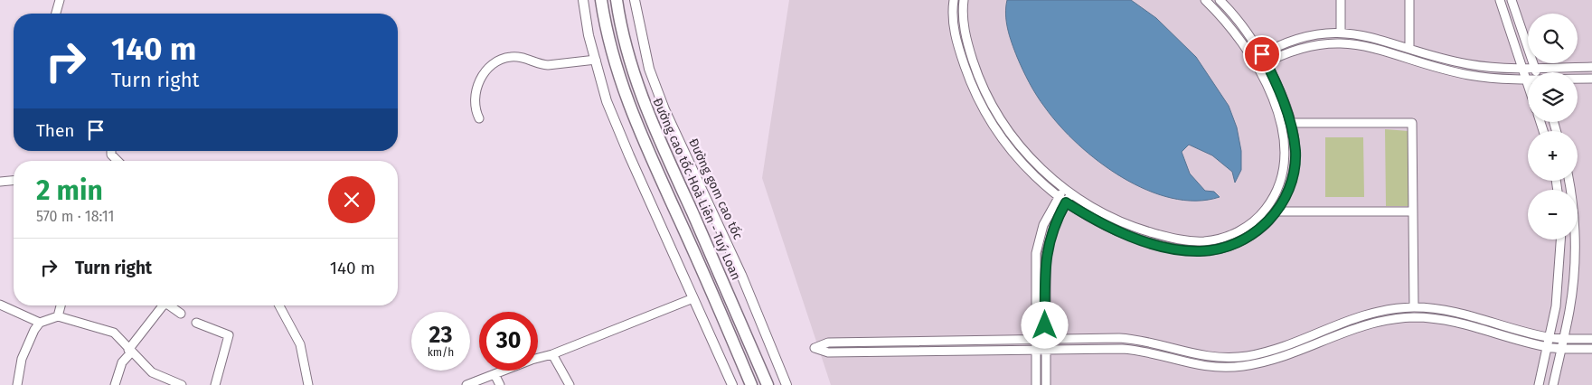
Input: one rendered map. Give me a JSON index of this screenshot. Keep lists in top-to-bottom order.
{
  "streets": {
    "highway": ["Đường cao tốc Hoà Liên - Tuý Loan"],
    "main road": ["Đường gom cao tốc"]
  },
  "page": {
    "map_buttons": ["+", "−"],
    "turn": ["140 m", "Turn right"],
    "then": "Then",
    "heading": ["2 min", "570 m · 18:11"],
    "list": [
      {
        "name": "Turn right",
        "value": "140 m"
      }
    ],
    "speed": "23 km/h",
    "limit": "30"
  }
}
